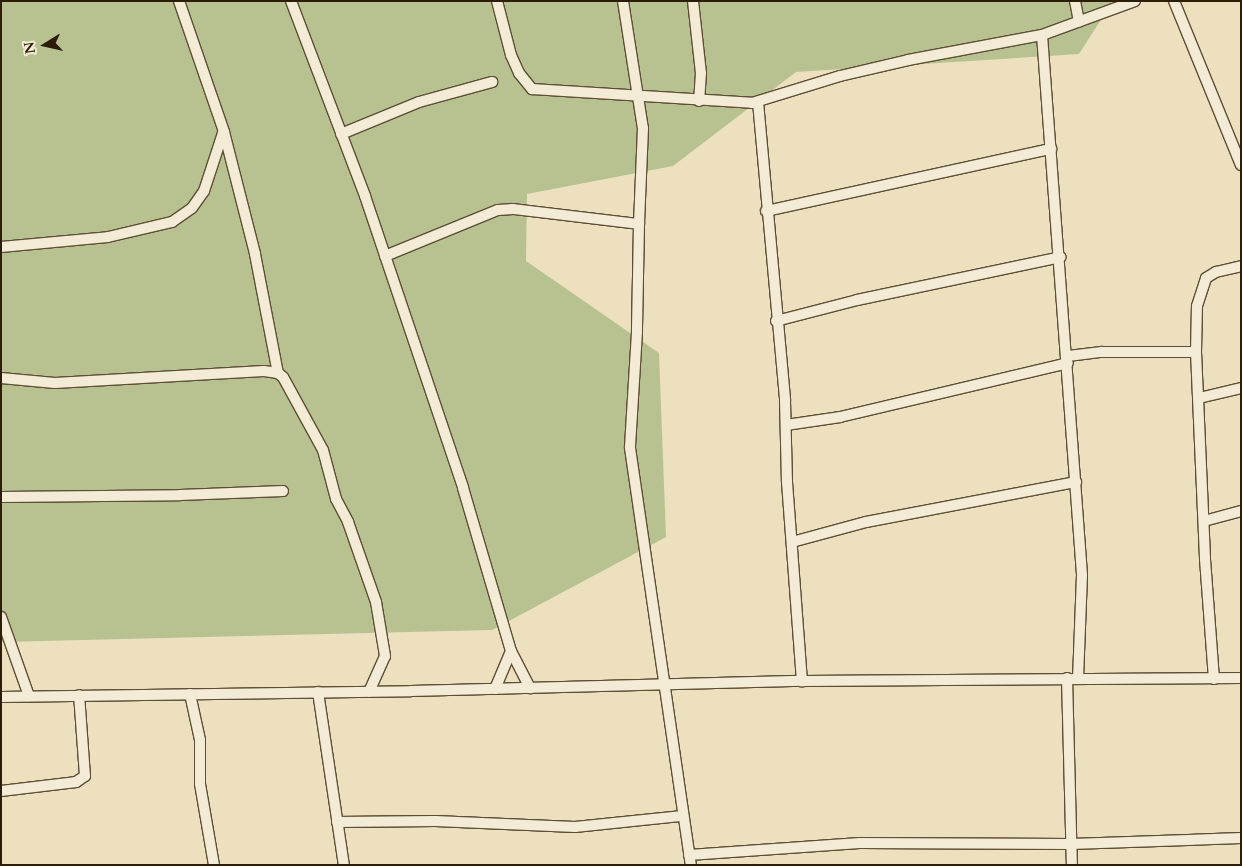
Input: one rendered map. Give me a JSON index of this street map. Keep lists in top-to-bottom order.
{
  "north": "left"
}
